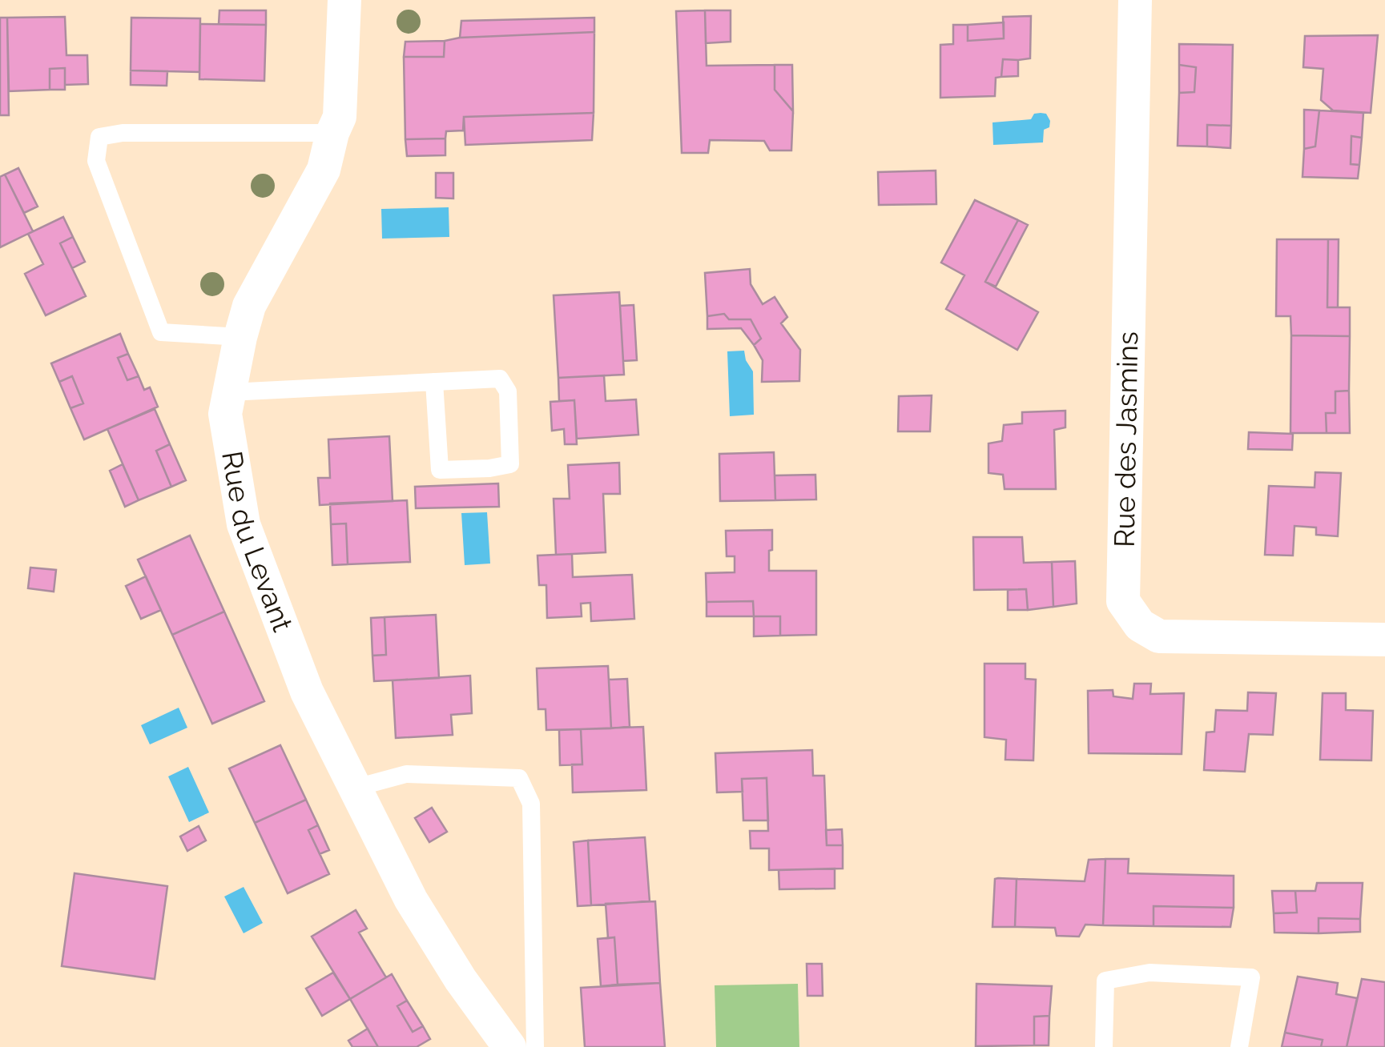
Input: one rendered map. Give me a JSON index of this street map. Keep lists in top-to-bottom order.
{
  "streets": {
    "street": ["Rue des Jasmins", "Rue du Levant"]
  }
}
